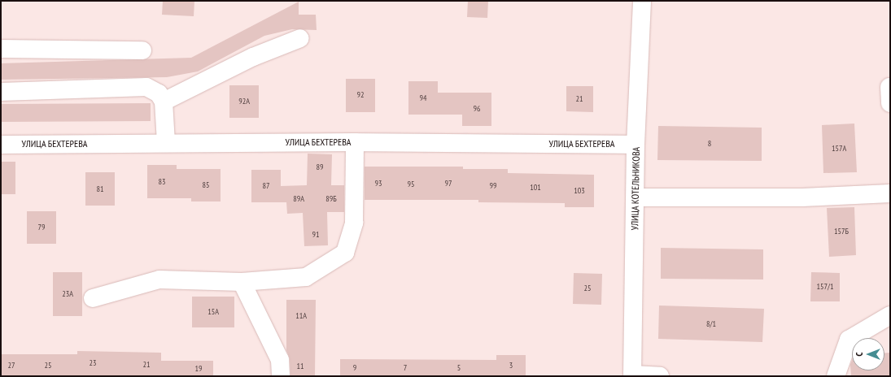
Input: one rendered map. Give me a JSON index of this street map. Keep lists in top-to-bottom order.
{
  "streets": {
    "street": ["УЛИЦА БЕХТЕРЕВА", "УЛИЦА КОТЕЛЬНИКОВА"]
  },
  "crossings": [
    ["УЛИЦА БЕХТЕРЕВА", "УЛИЦА КОТЕЛЬНИКОВА"]
  ],
  "house_numbers": [
    "92",
    "94",
    "21",
    "92А",
    "96",
    "8",
    "157А",
    "89",
    "83",
    "93",
    "97",
    "95",
    "85",
    "87",
    "99",
    "101",
    "81",
    "103",
    "89А",
    "89Б",
    "79",
    "157Б",
    "91",
    "157/1",
    "25",
    "23А",
    "15А",
    "11А",
    "8/1",
    "23",
    "21",
    "27",
    "25",
    "3",
    "11",
    "9",
    "7",
    "5",
    "19"
  ],
  "north": "left"
}
